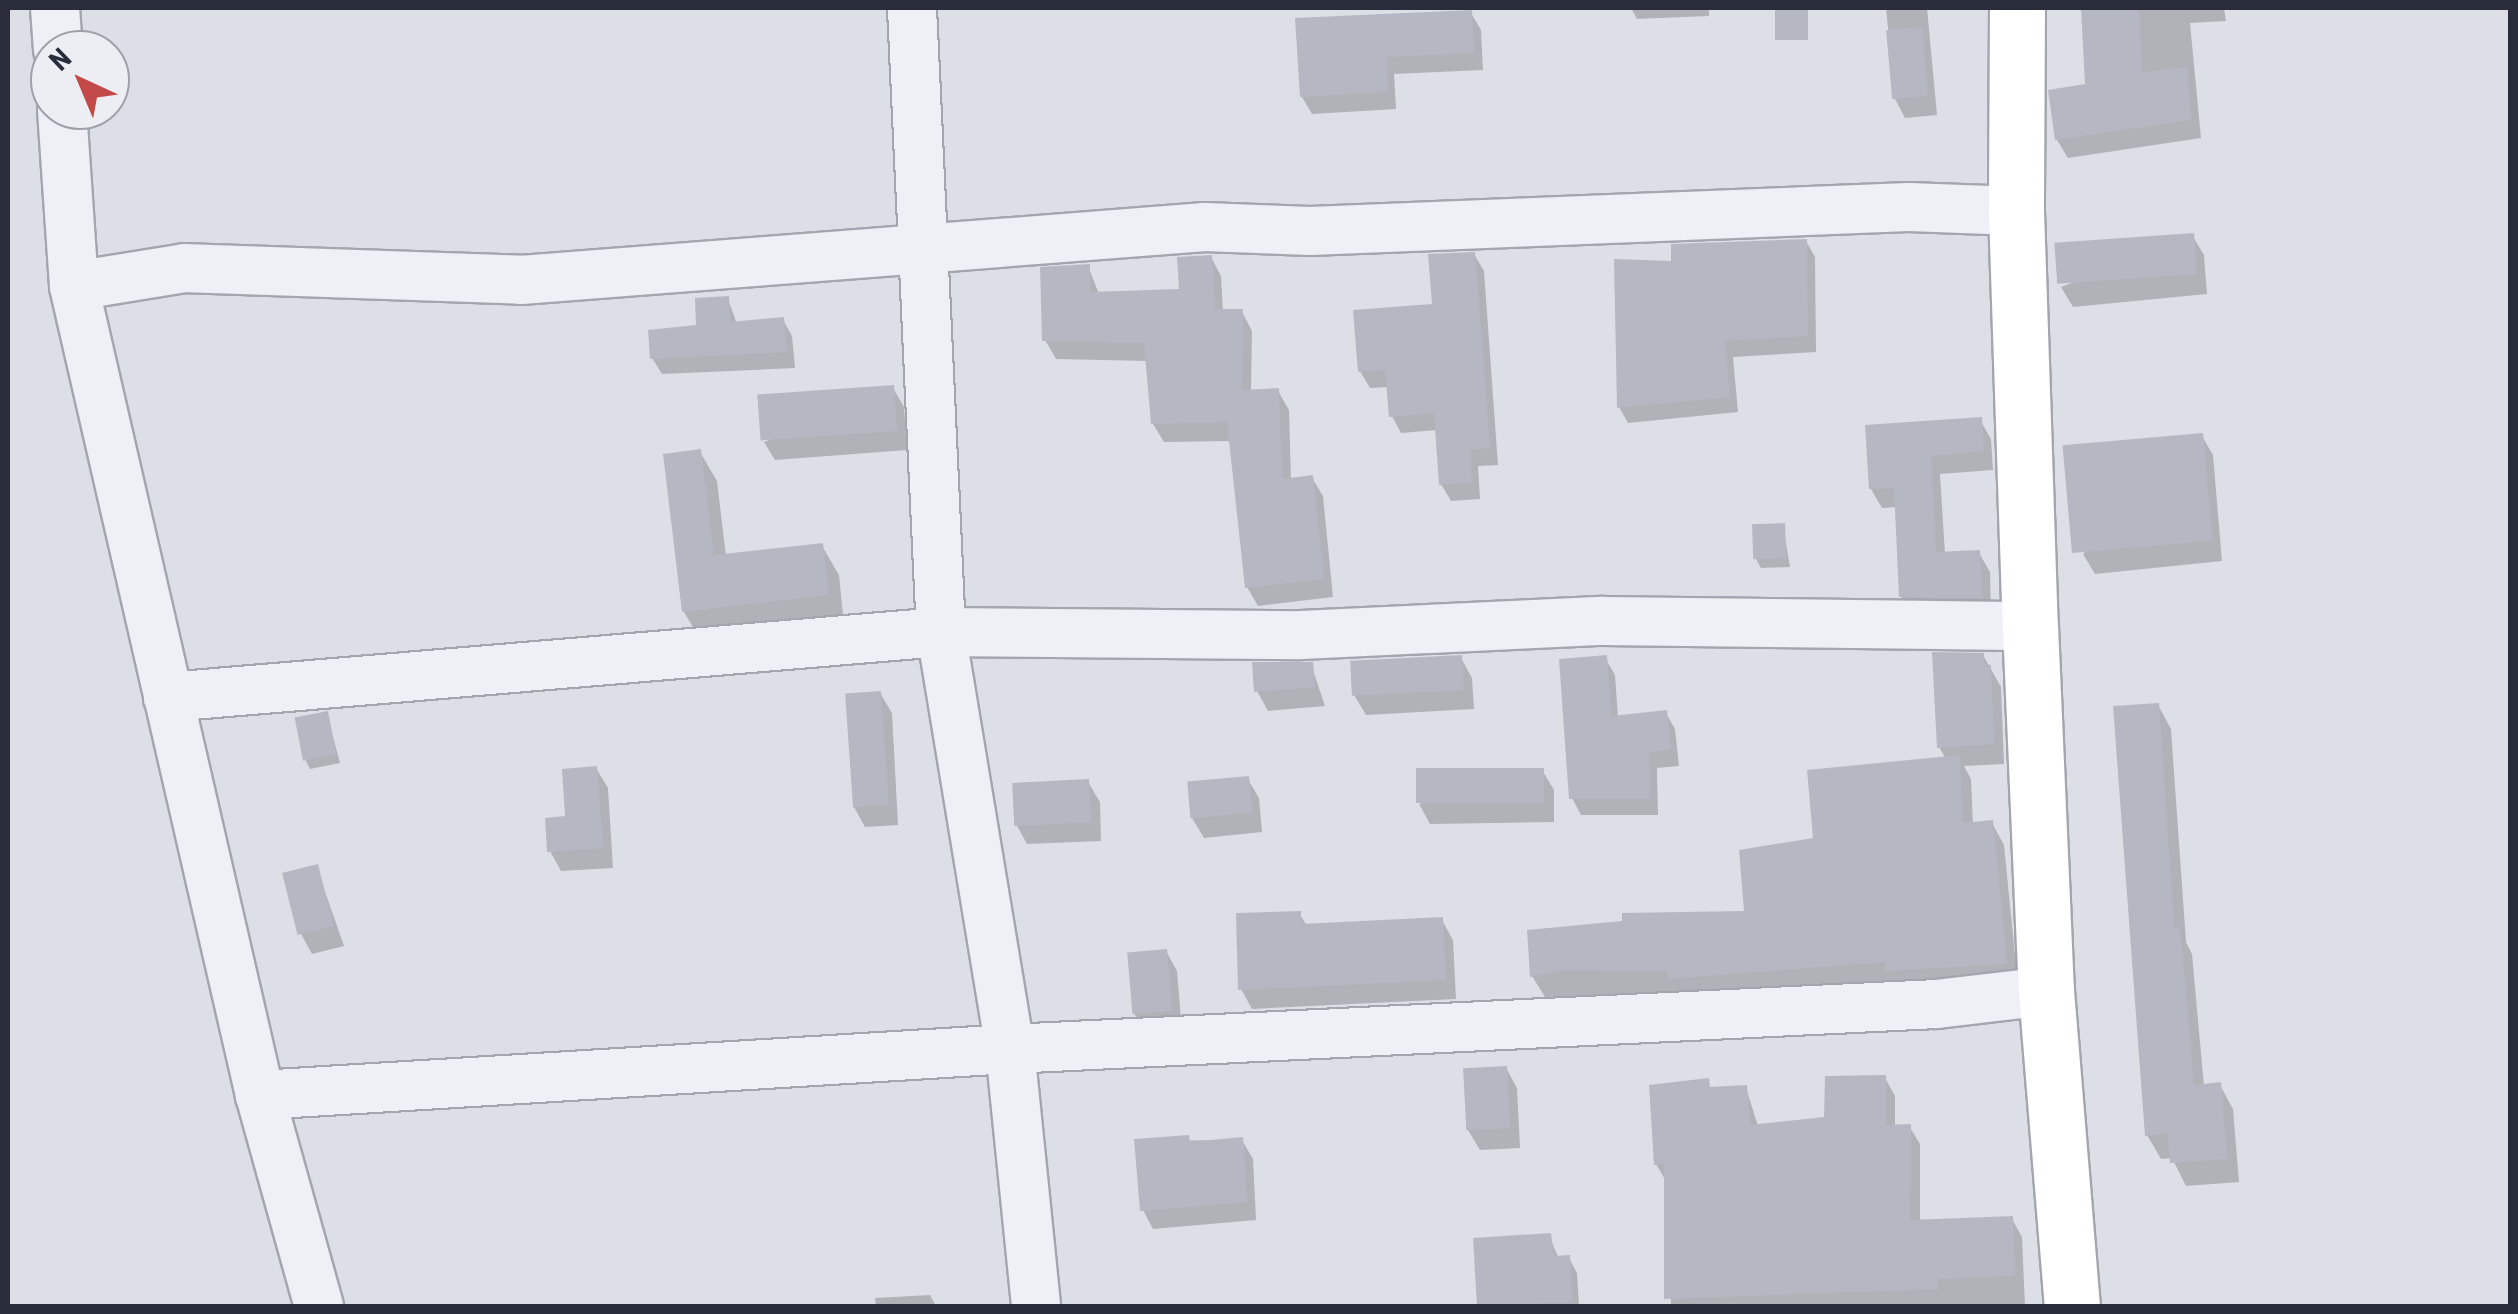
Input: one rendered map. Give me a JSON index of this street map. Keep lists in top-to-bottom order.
{
  "north": "top left"
}
